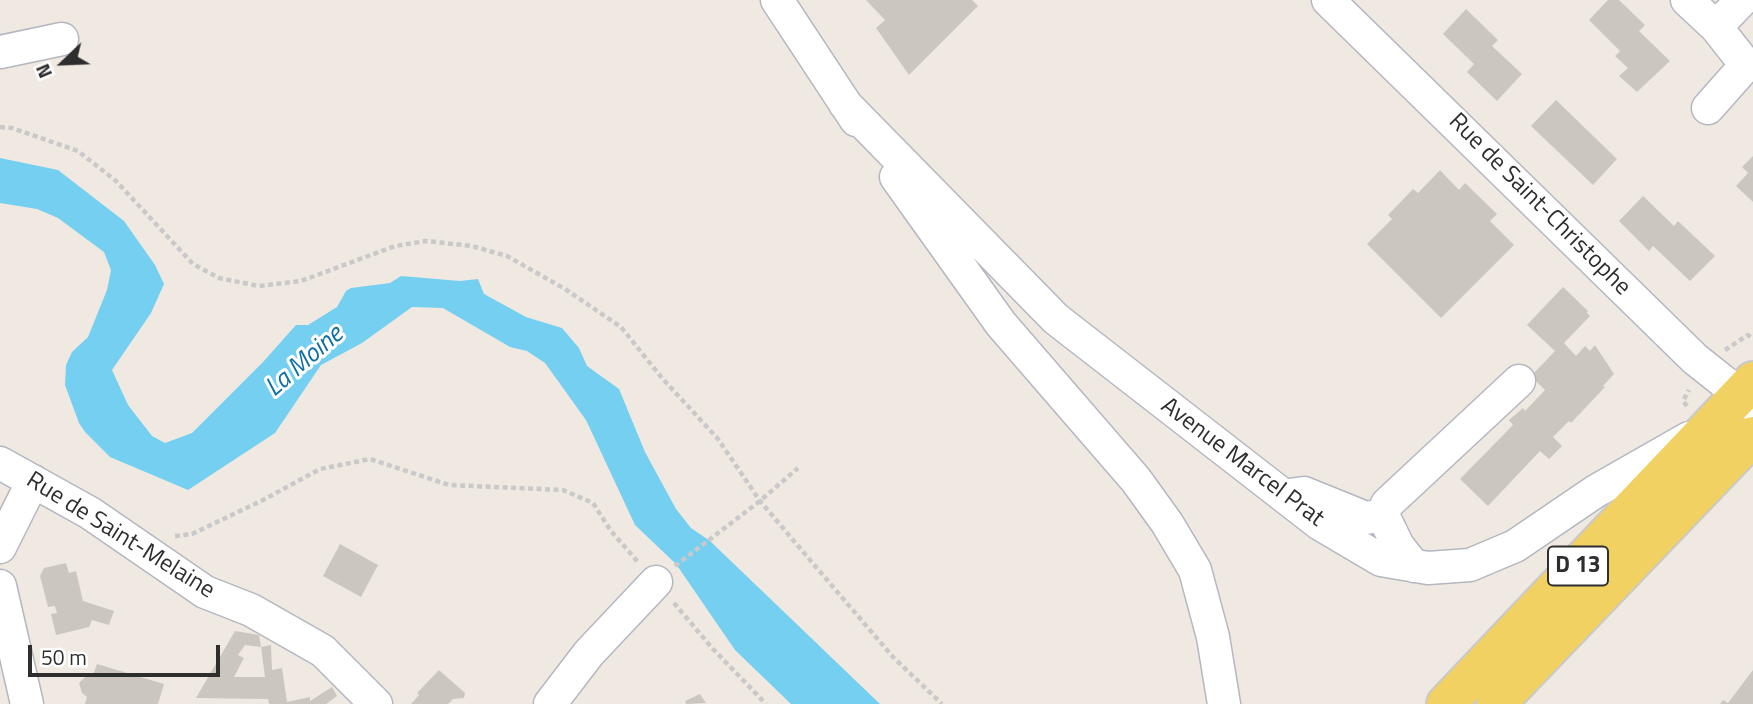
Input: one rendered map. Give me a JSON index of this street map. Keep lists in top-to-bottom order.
{
  "streets": {
    "main road": ["D 13"],
    "street": ["Rue de Saint-Christophe", "Avenue Marcel Prat", "Rue de Saint-Melaine"]
  },
  "crossings": [
    ["Rue de Saint-Christophe", "D 13"],
    ["Avenue Marcel Prat", "D 13"]
  ],
  "water": ["La Moine"],
  "scale_bar": "50 m",
  "north": "bottom left"
}
